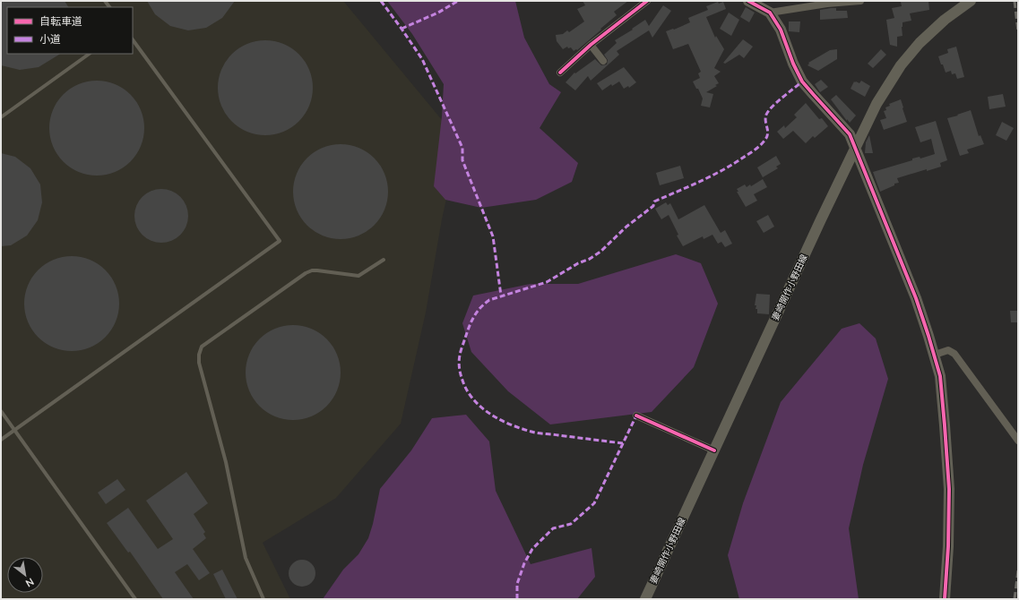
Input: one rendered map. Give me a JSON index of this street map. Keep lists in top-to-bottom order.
{
  "streets": {
    "main road": ["妻崎開作小野田線"]
  },
  "legend": ["自転車道", "小道"],
  "north": "bottom right"
}
